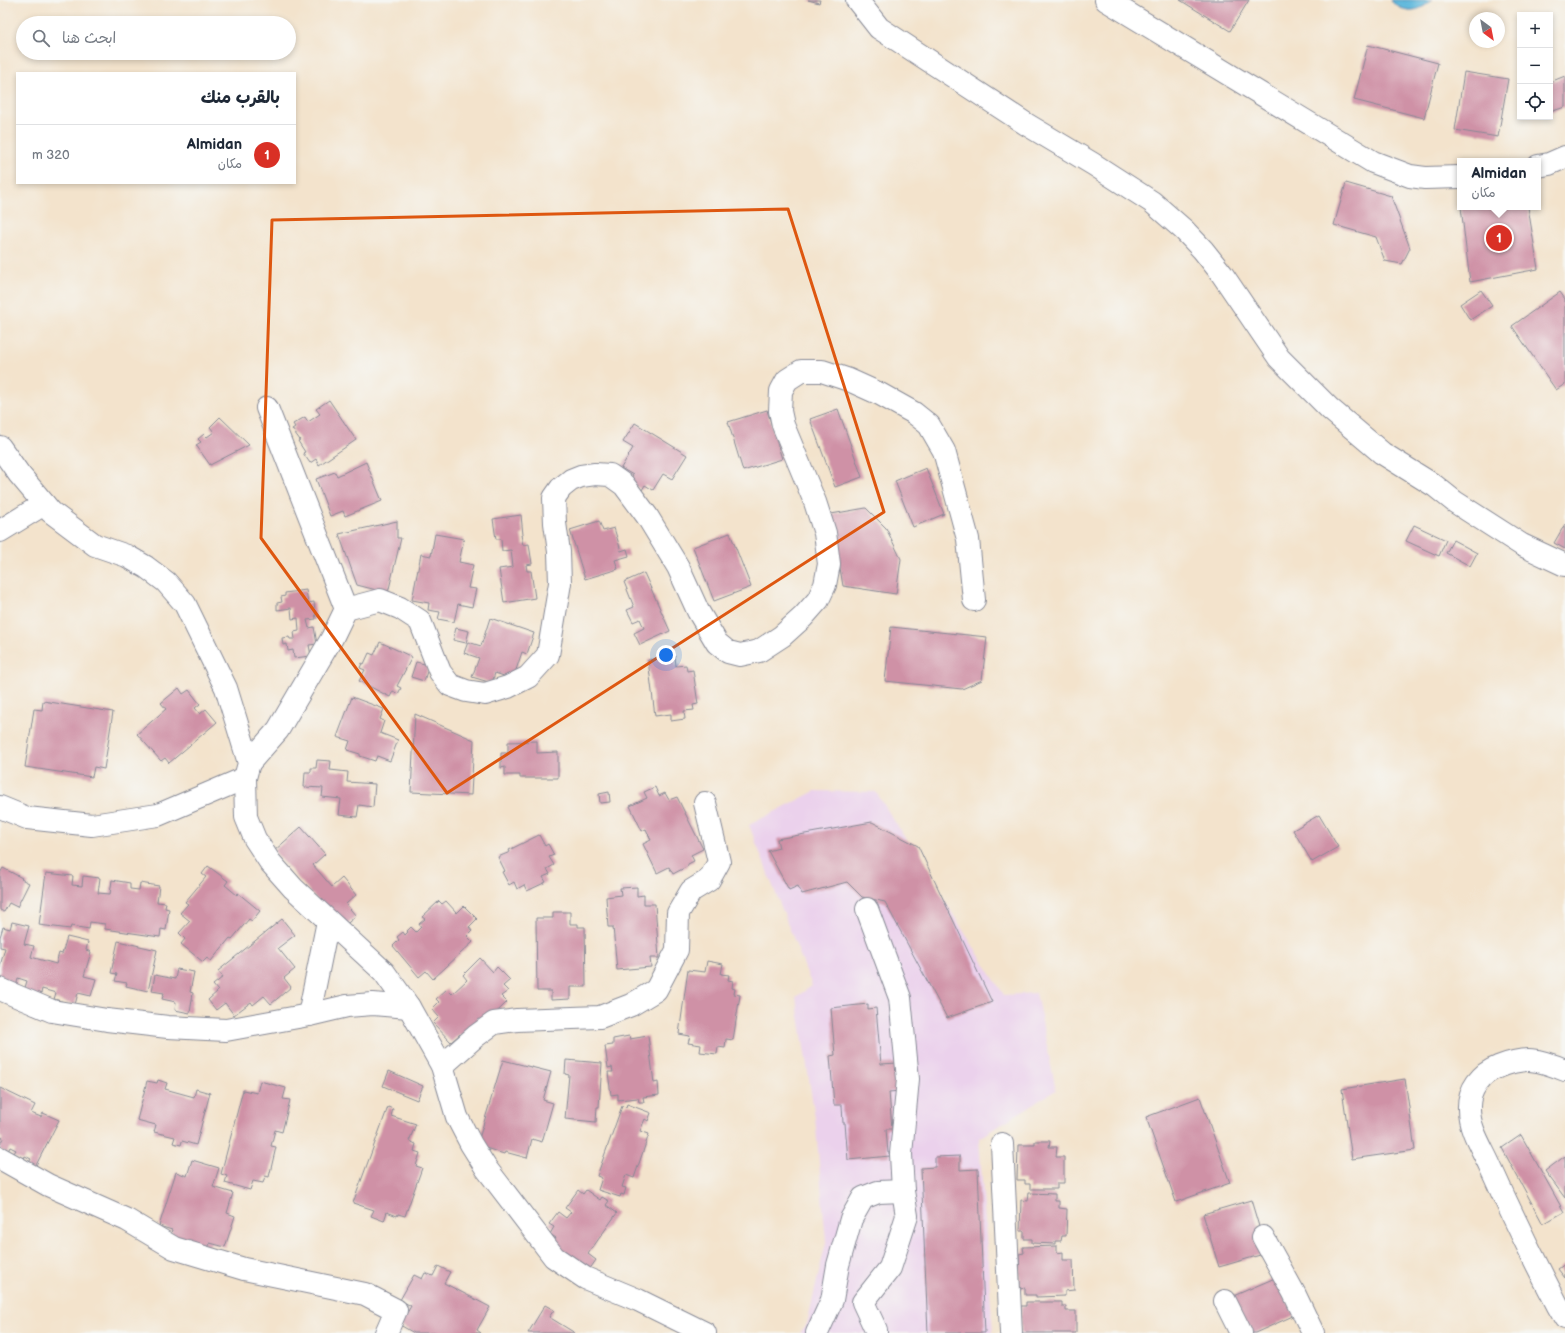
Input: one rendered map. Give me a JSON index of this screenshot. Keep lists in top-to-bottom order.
{
  "north": "bottom right",
  "page": {
    "map_buttons": ["+", "−"],
    "search": "ابحث هنا",
    "heading": "بالقرب منك",
    "list": [
      {
        "mark": "1",
        "name": "Almidan",
        "note": "مكان",
        "value": "320 m"
      }
    ],
    "popup": ["Almidan", "مكان"],
    "pins": "1"
  }
}
